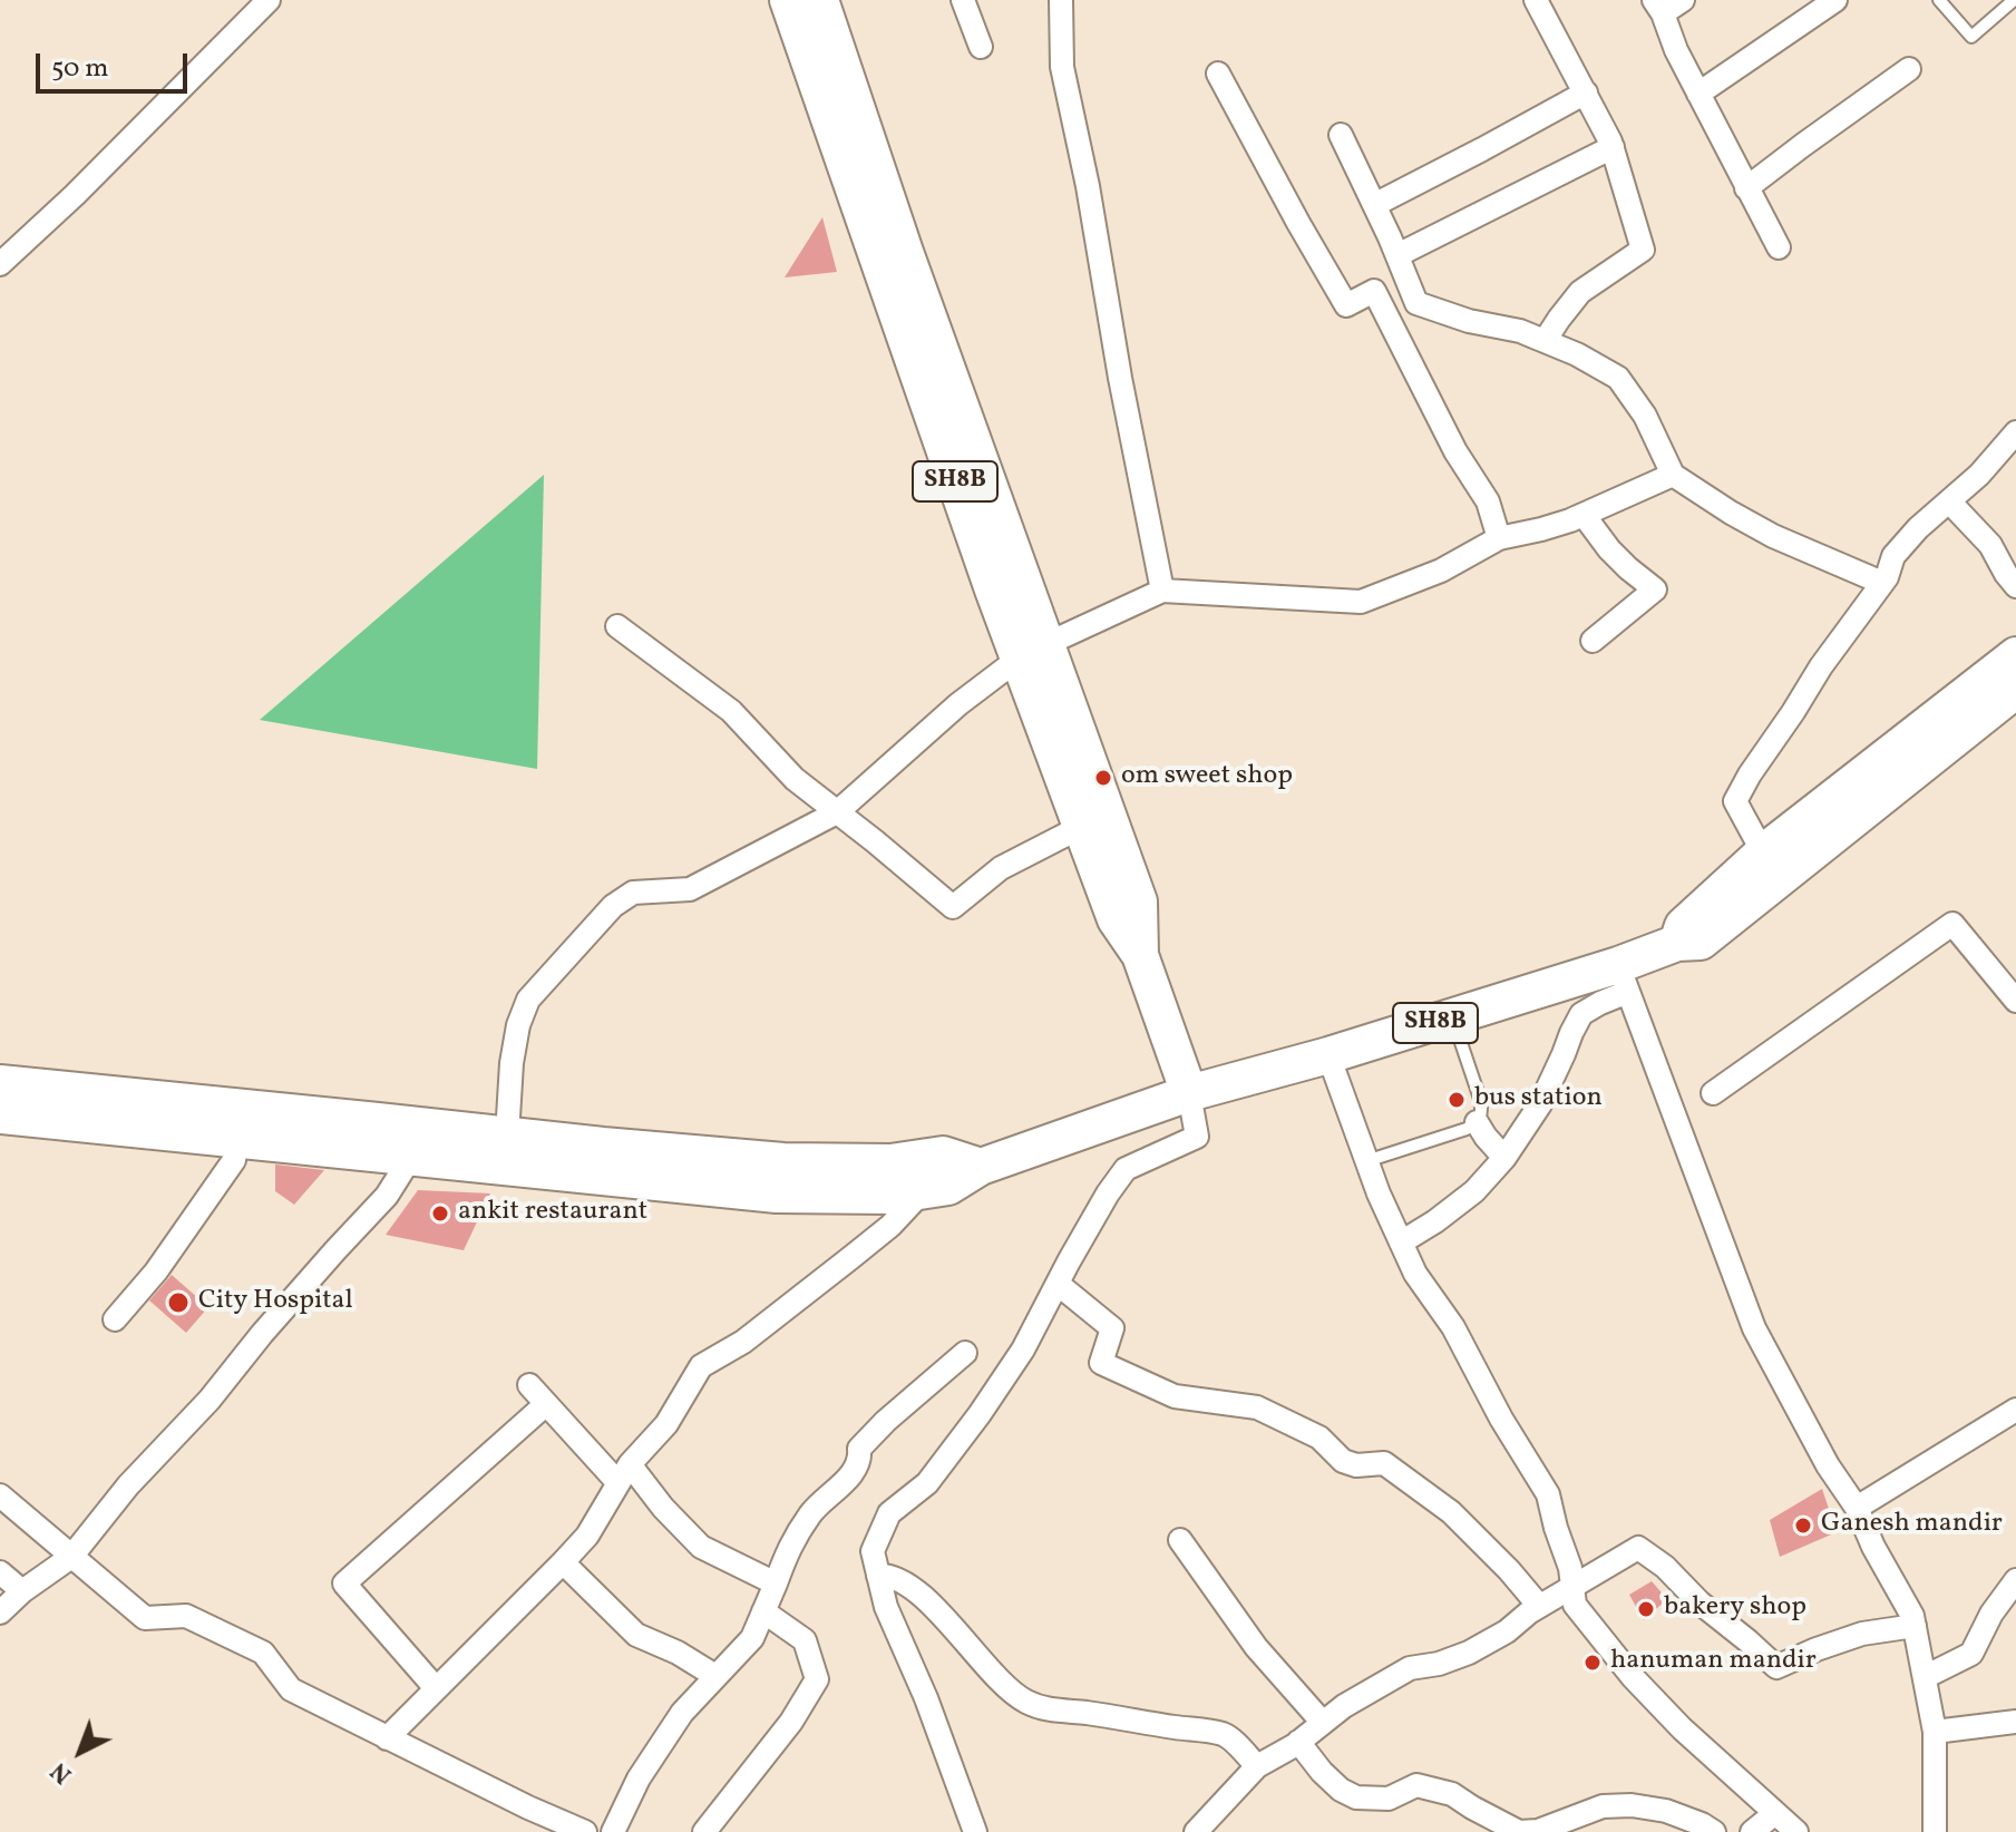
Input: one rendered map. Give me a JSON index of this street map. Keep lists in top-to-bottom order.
{
  "streets": {
    "main road": ["SH8B"]
  },
  "places": [
    "om sweet shop",
    "bus station",
    "ankit restaurant",
    "City Hospital",
    "Ganesh mandir",
    "bakery shop",
    "hanuman mandir"
  ],
  "scale_bar": "50 m",
  "north": "bottom left"
}
